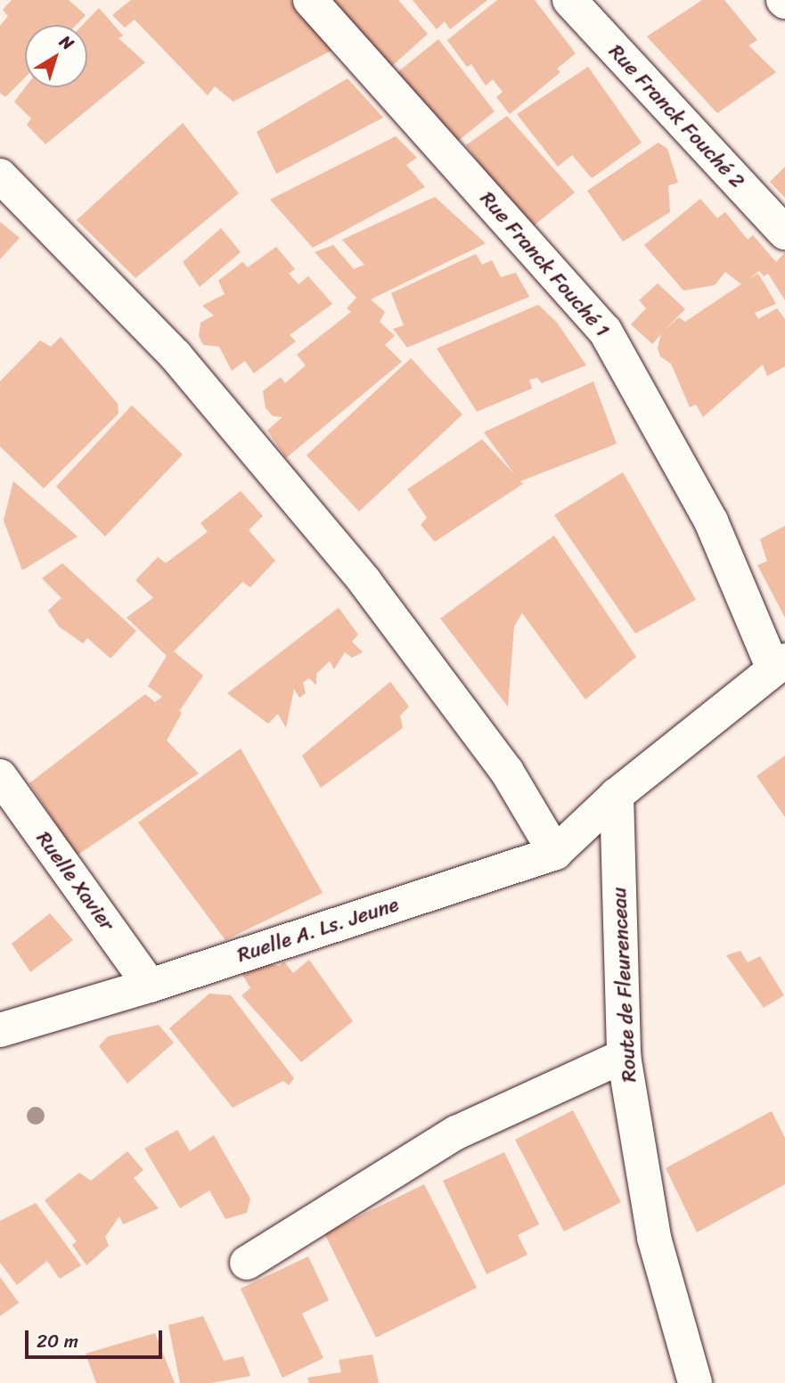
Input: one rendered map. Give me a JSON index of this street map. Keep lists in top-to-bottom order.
{
  "streets": {
    "street": [
      "Rue Franck Fouché 2",
      "Rue Franck Fouché 1",
      "Ruelle Xavier",
      "Ruelle A. Ls. Jeune",
      "Route de Fleurenceau"
    ]
  },
  "crossings": [
    ["Ruelle Xavier", "Ruelle A. Ls. Jeune"],
    ["Ruelle A. Ls. Jeune", "Route de Fleurenceau"]
  ],
  "scale_bar": "20 m",
  "north": "top right"
}
